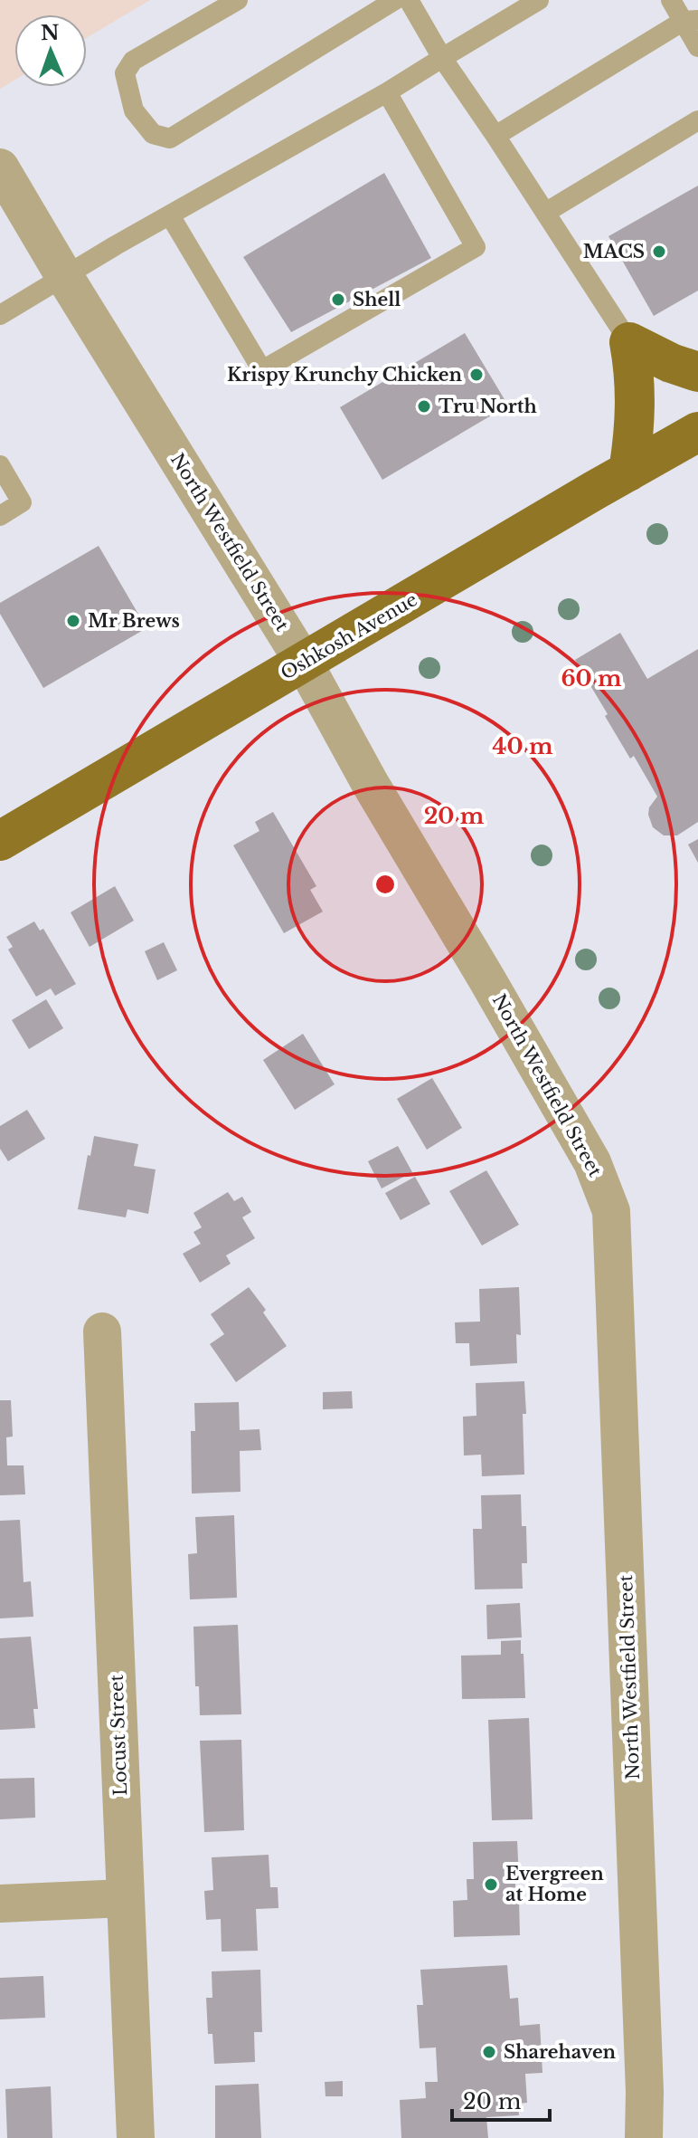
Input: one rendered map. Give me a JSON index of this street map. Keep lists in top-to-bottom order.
{
  "streets": {
    "main road": ["Oshkosh Avenue"],
    "street": ["North Westfield Street", "Locust Street"]
  },
  "crossings": [
    ["North Westfield Street", "Oshkosh Avenue"]
  ],
  "places": [
    "MACS",
    "Shell",
    "Krispy Krunchy Chicken",
    "Tru North",
    "Mr Brews",
    "Evergreen at Home",
    "Sharehaven"
  ],
  "scale_bar": "20 m",
  "north": "top",
  "rings": ["60 m", "40 m", "20 m"]
}
